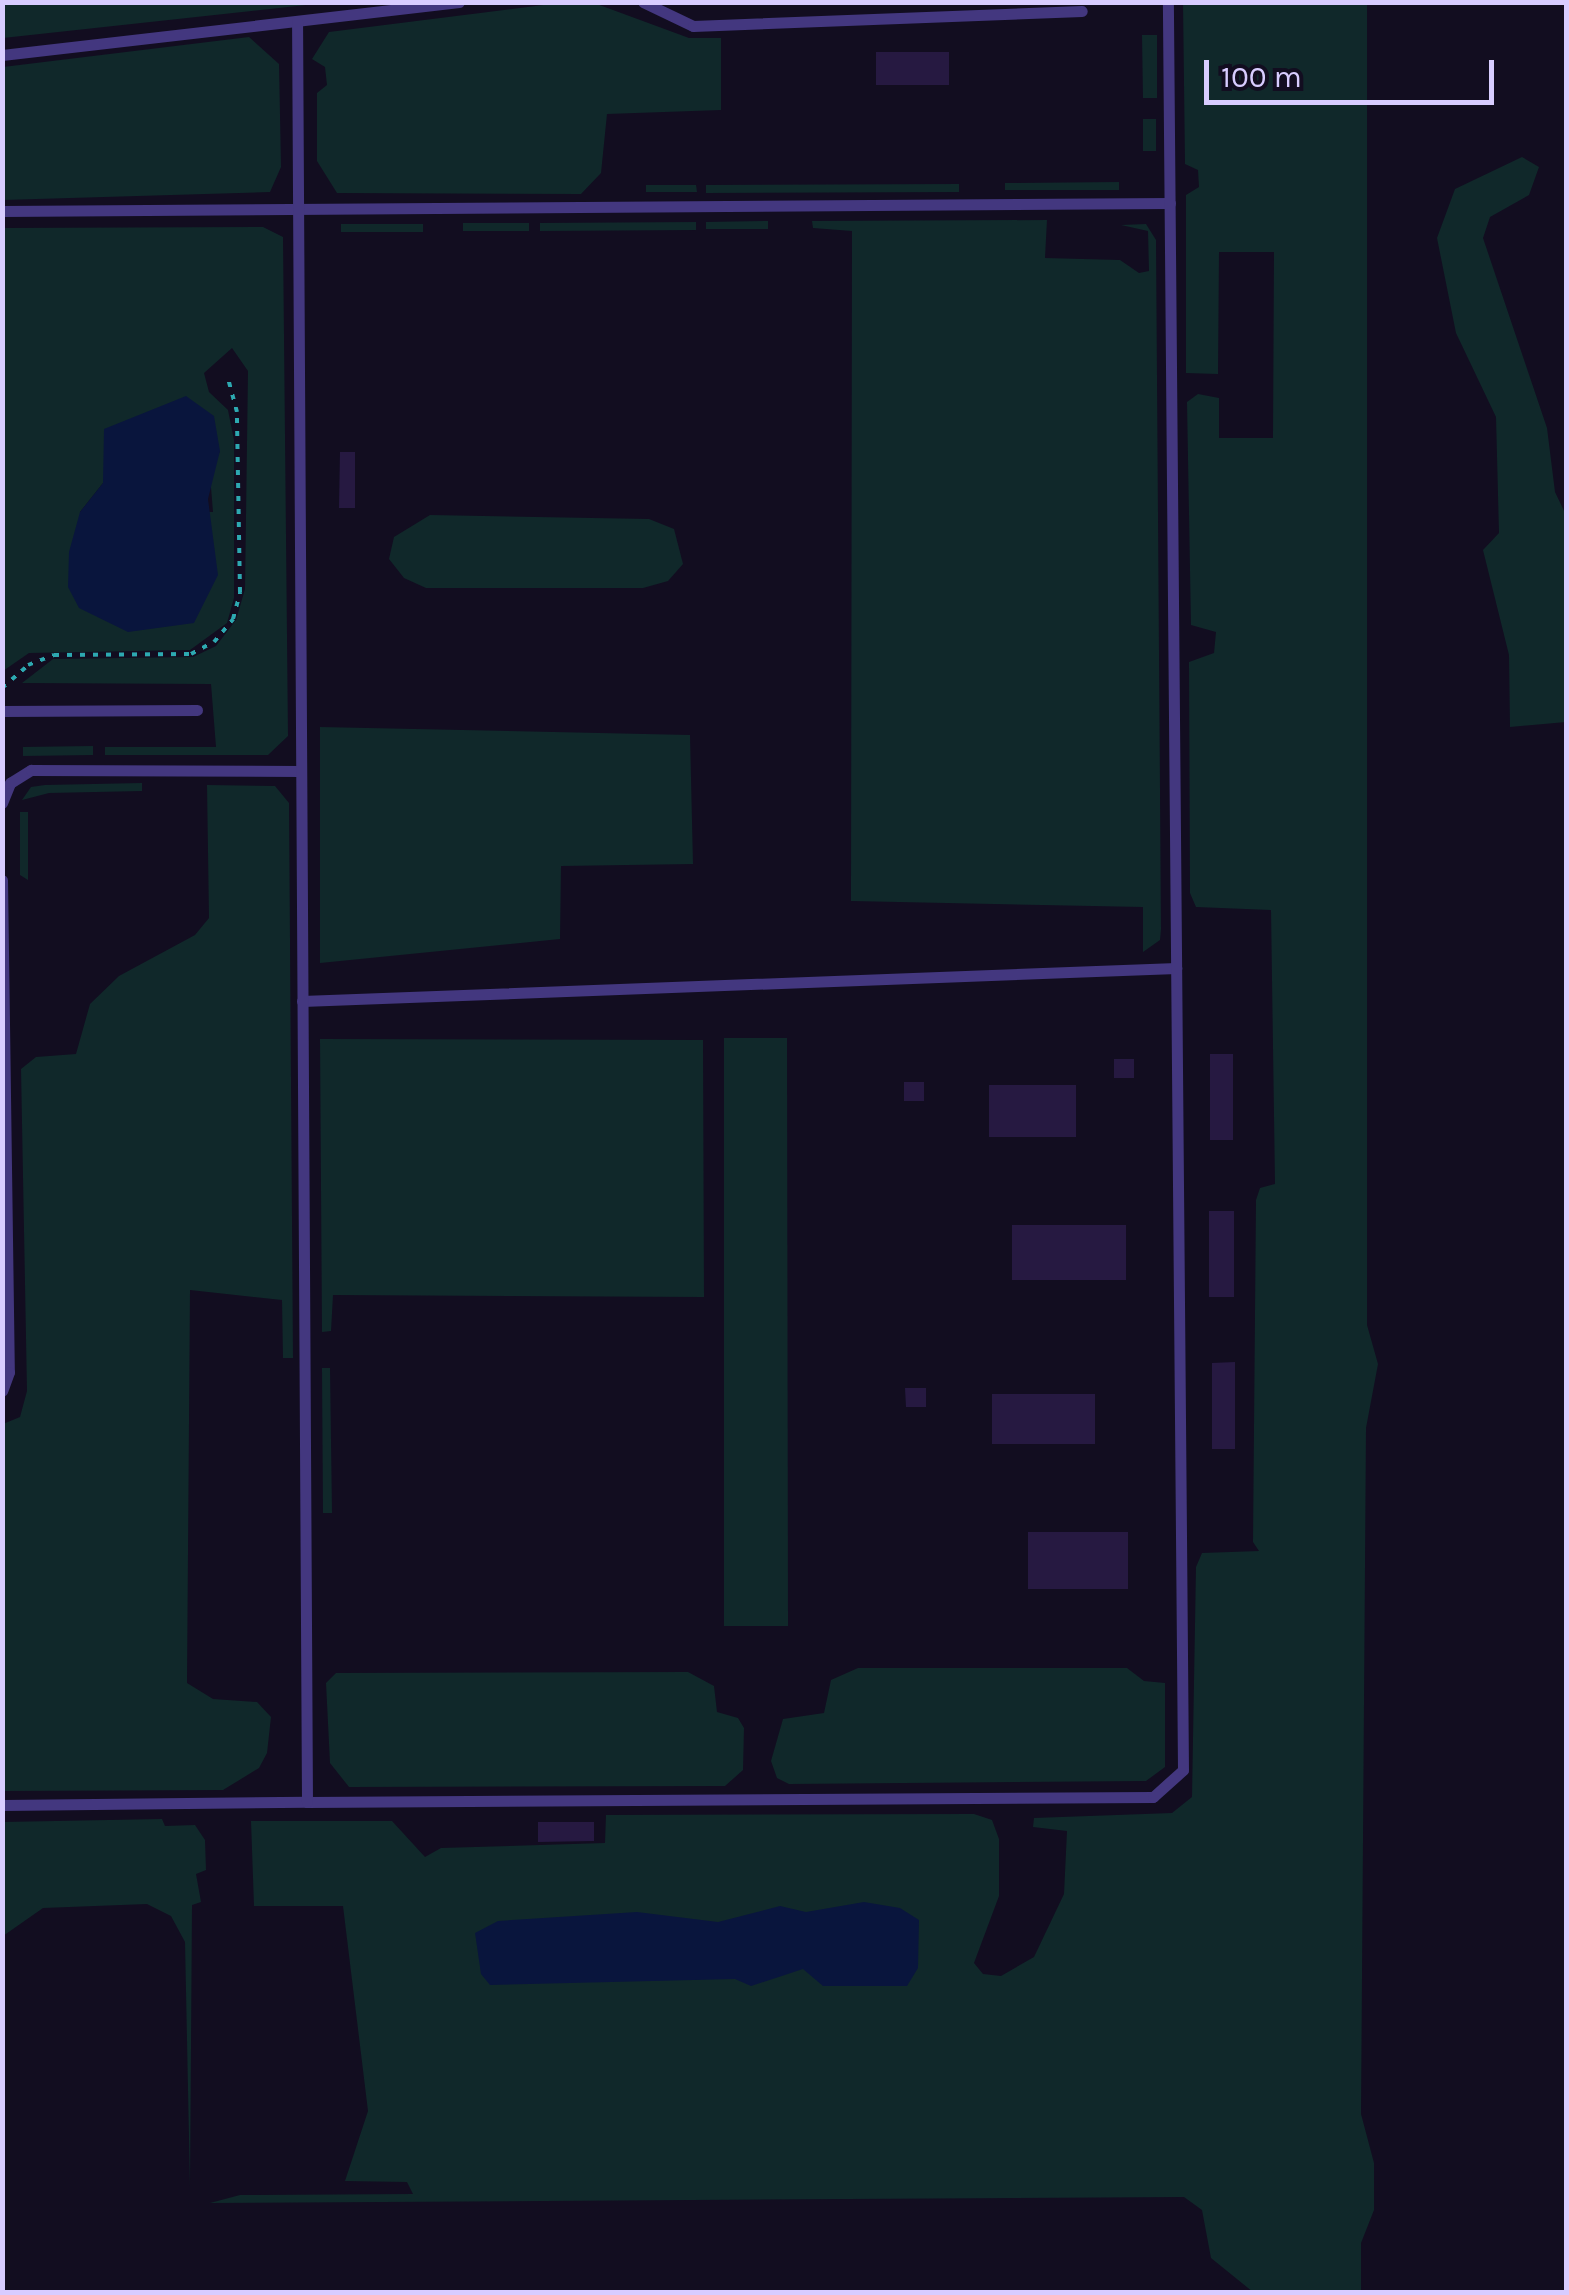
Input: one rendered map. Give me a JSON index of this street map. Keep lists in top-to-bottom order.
{
  "scale_bar": "100 m"
}
